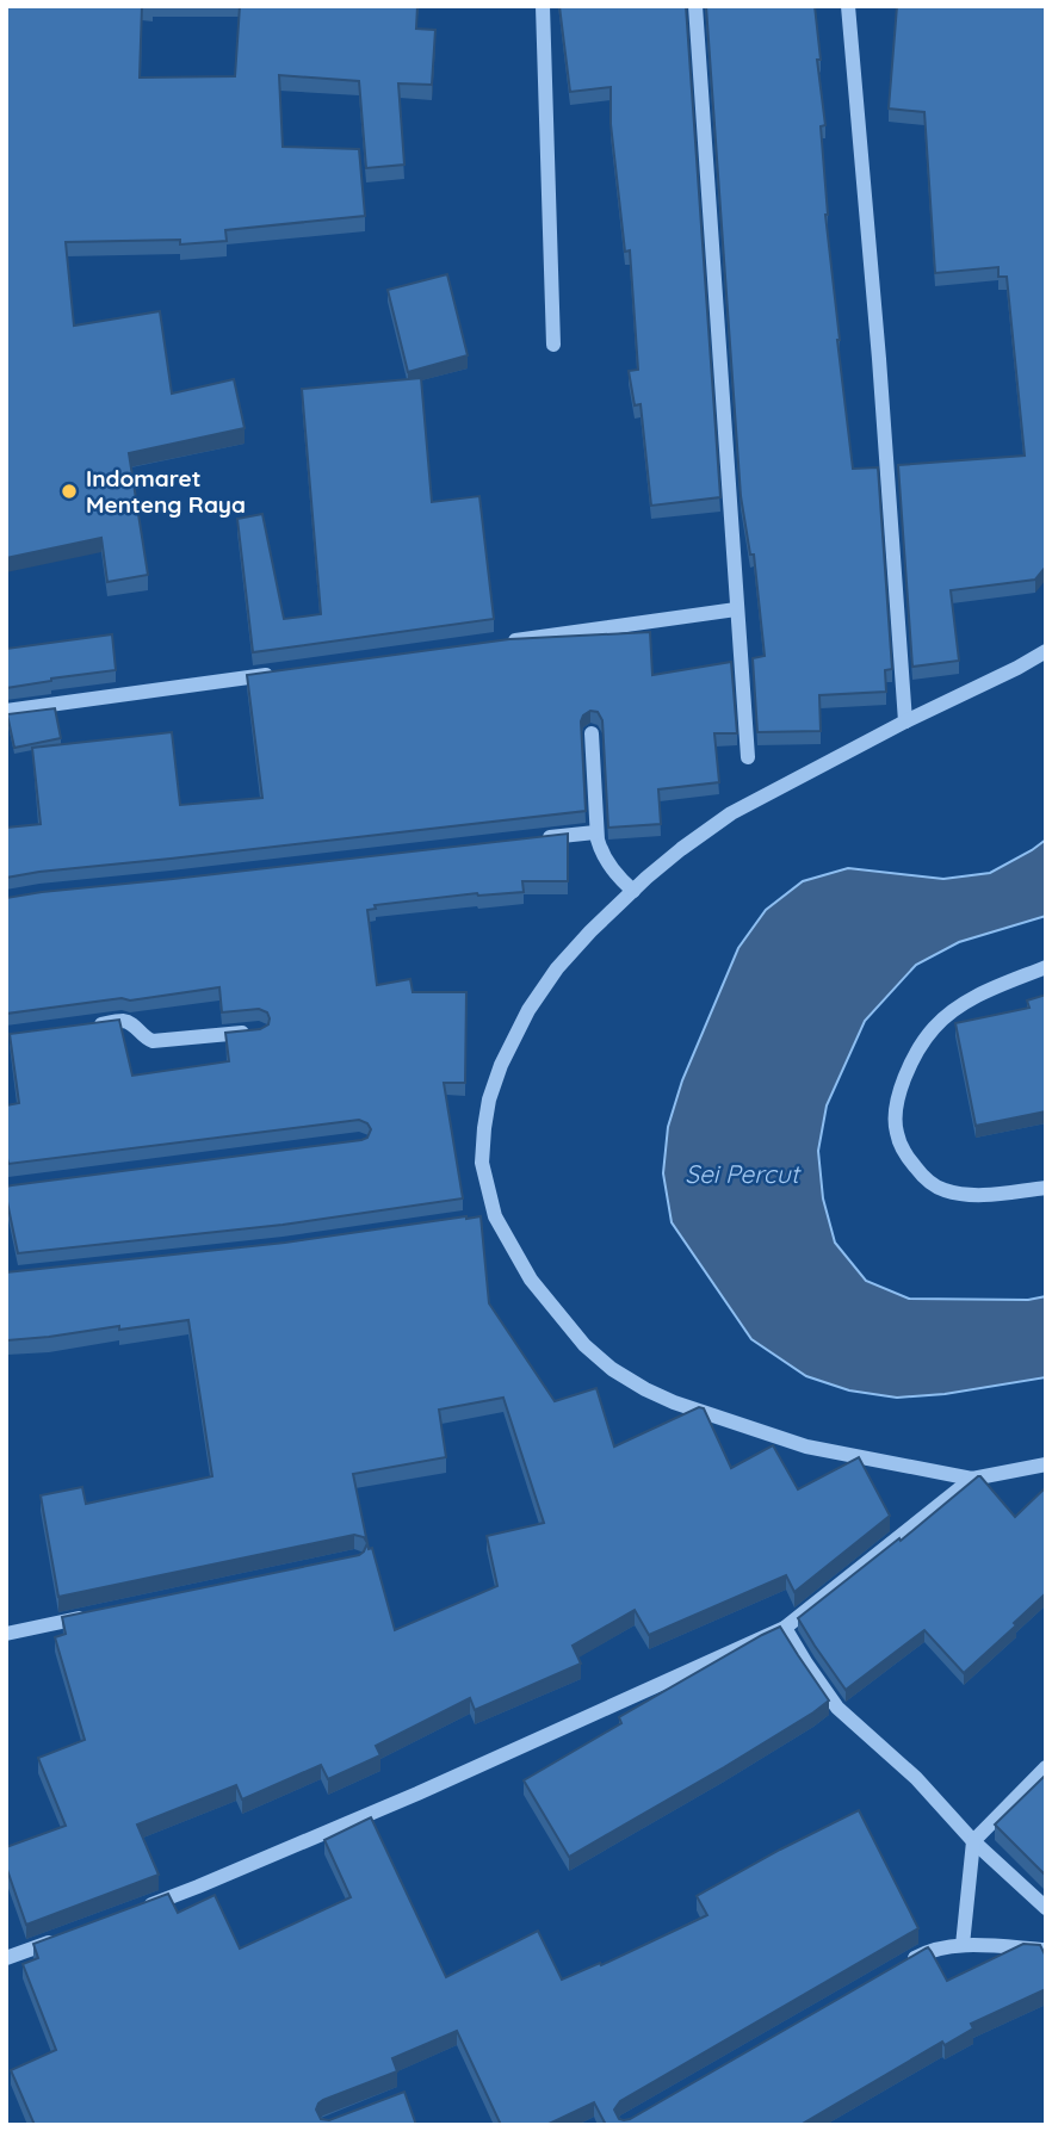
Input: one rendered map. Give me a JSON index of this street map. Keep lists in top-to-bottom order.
{
  "water": ["Sei Percut"],
  "places": ["Indomaret Menteng Raya"]
}
